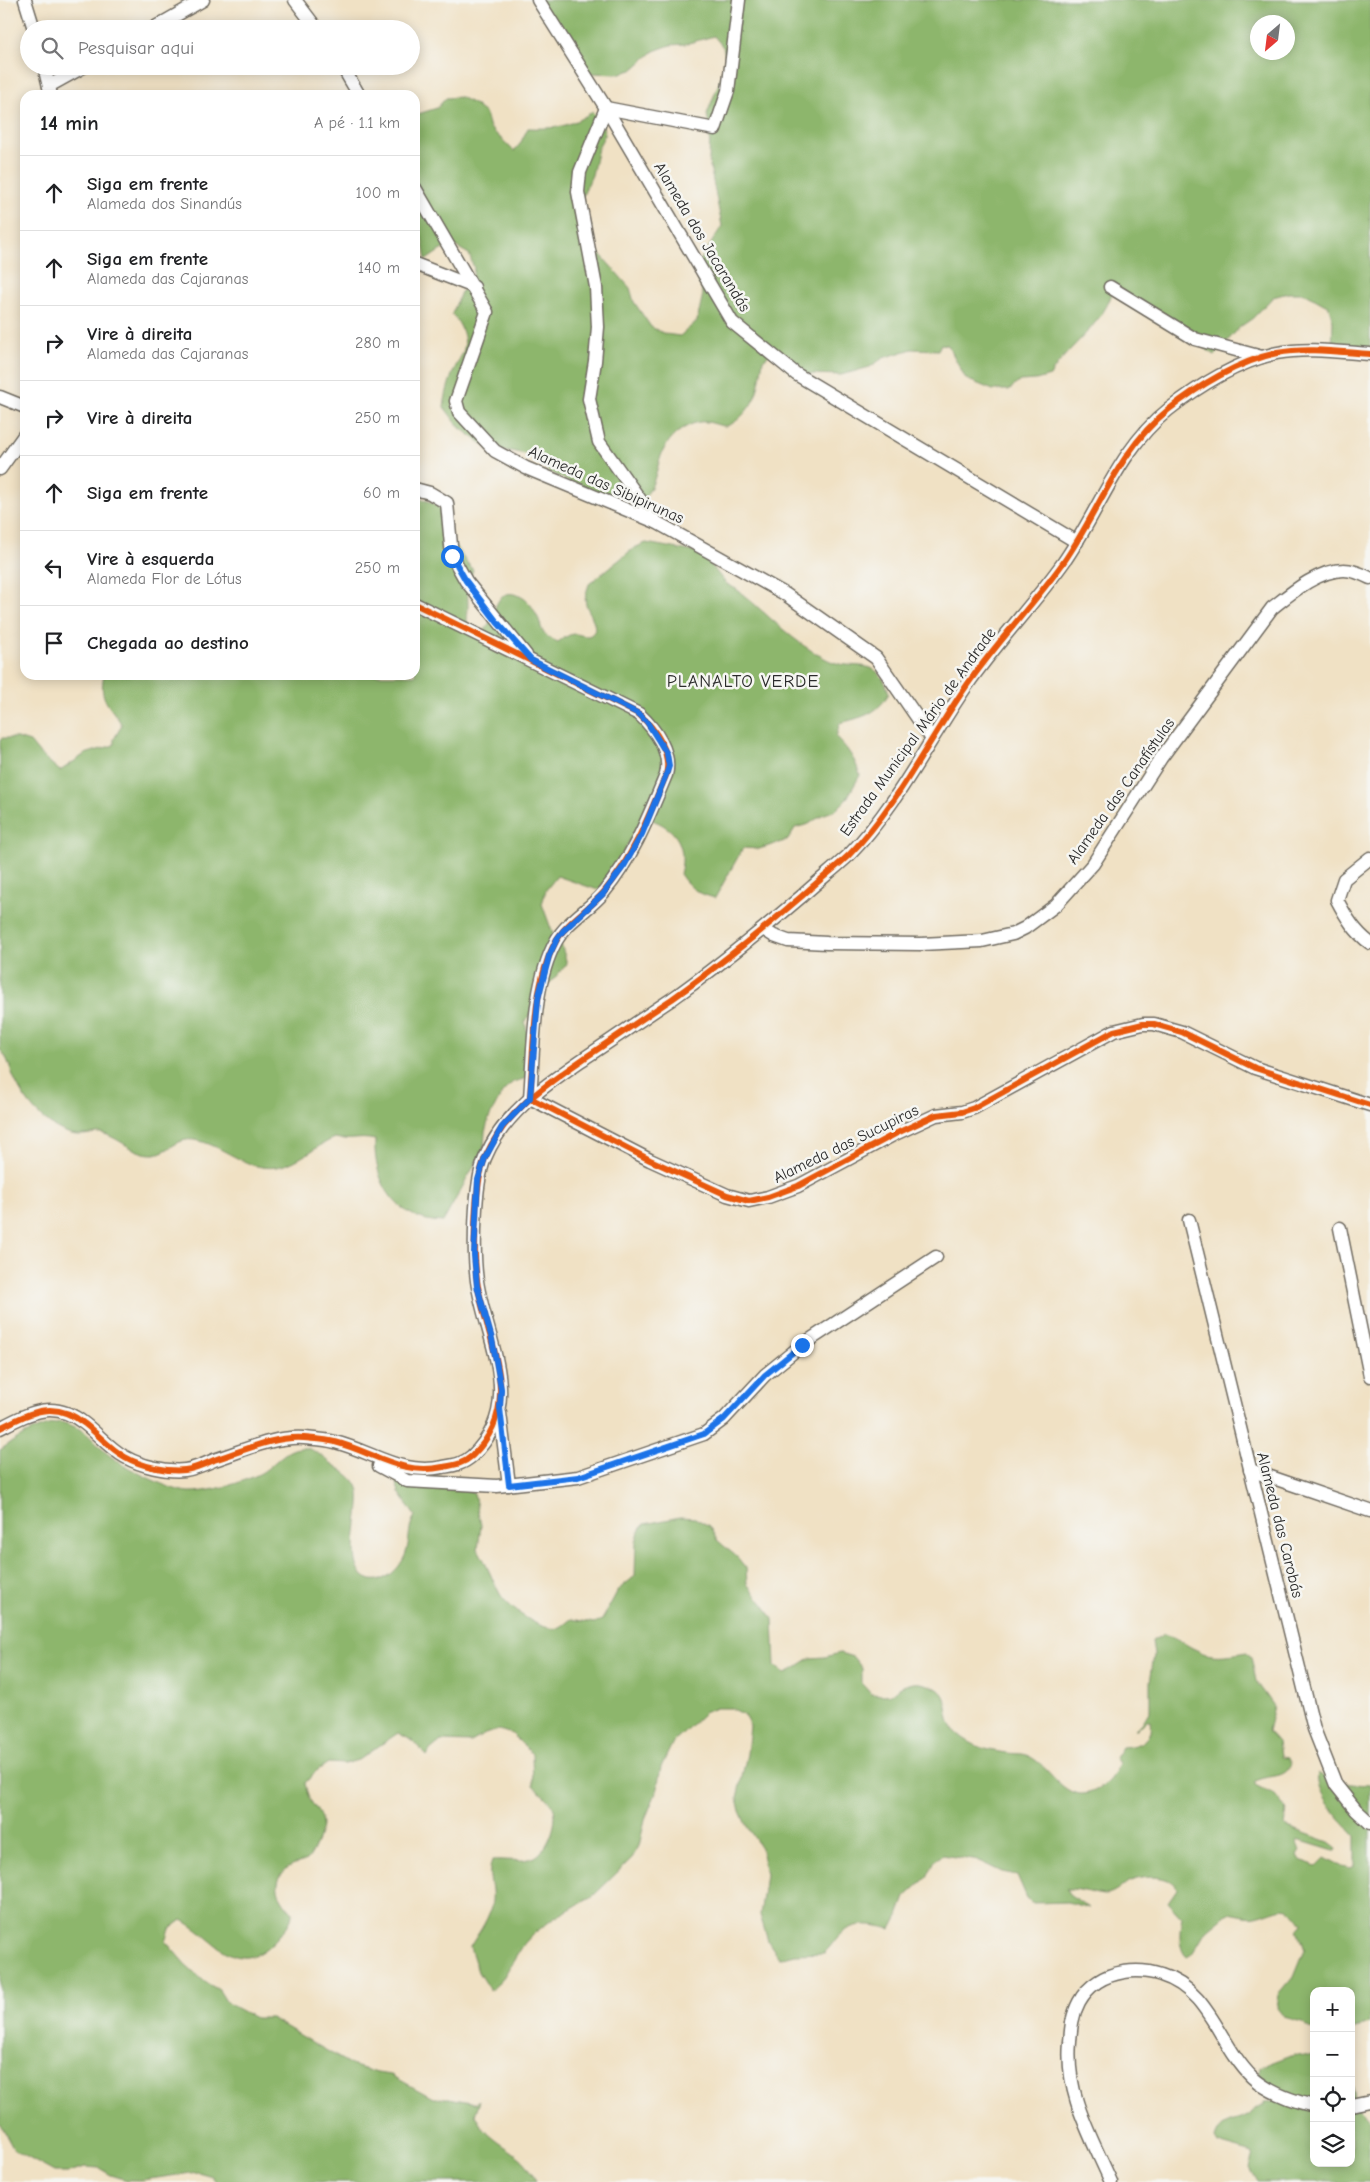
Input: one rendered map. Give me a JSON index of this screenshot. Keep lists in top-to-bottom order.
{
  "streets": {
    "street": [
      "Alameda dos Jacarandás",
      "Alameda das Sibipirunas",
      "Estrada Municipal Mário de Andrade",
      "Alameda das Canafístulas",
      "Alameda das Sucupiras",
      "Alameda das Carobás"
    ]
  },
  "crossings": [
    ["Alameda dos Jacarandás", "Estrada Municipal Mário de Andrade"],
    ["Alameda das Sibipirunas", "Estrada Municipal Mário de Andrade"],
    ["Estrada Municipal Mário de Andrade", "Alameda das Canafístulas"],
    ["Estrada Municipal Mário de Andrade", "Alameda das Sucupiras"]
  ],
  "districts": ["PLANALTO VERDE"],
  "north": "bottom left",
  "page": {
    "search": "Pesquisar aqui",
    "heading": ["14 min", "A pé · 1.1 km"],
    "list": [
      ["Siga em frente", "Alameda dos Sinandús", "100 m"],
      ["Siga em frente", "Alameda das Cajaranas", "140 m"],
      ["Vire à direita", "Alameda das Cajaranas", "280 m"],
      ["Vire à direita", "250 m"],
      ["Siga em frente", "60 m"],
      ["Vire à esquerda", "Alameda Flor de Lótus", "250 m"],
      "Chegada ao destino"
    ],
    "map_buttons": ["+", "−"]
  }
}
